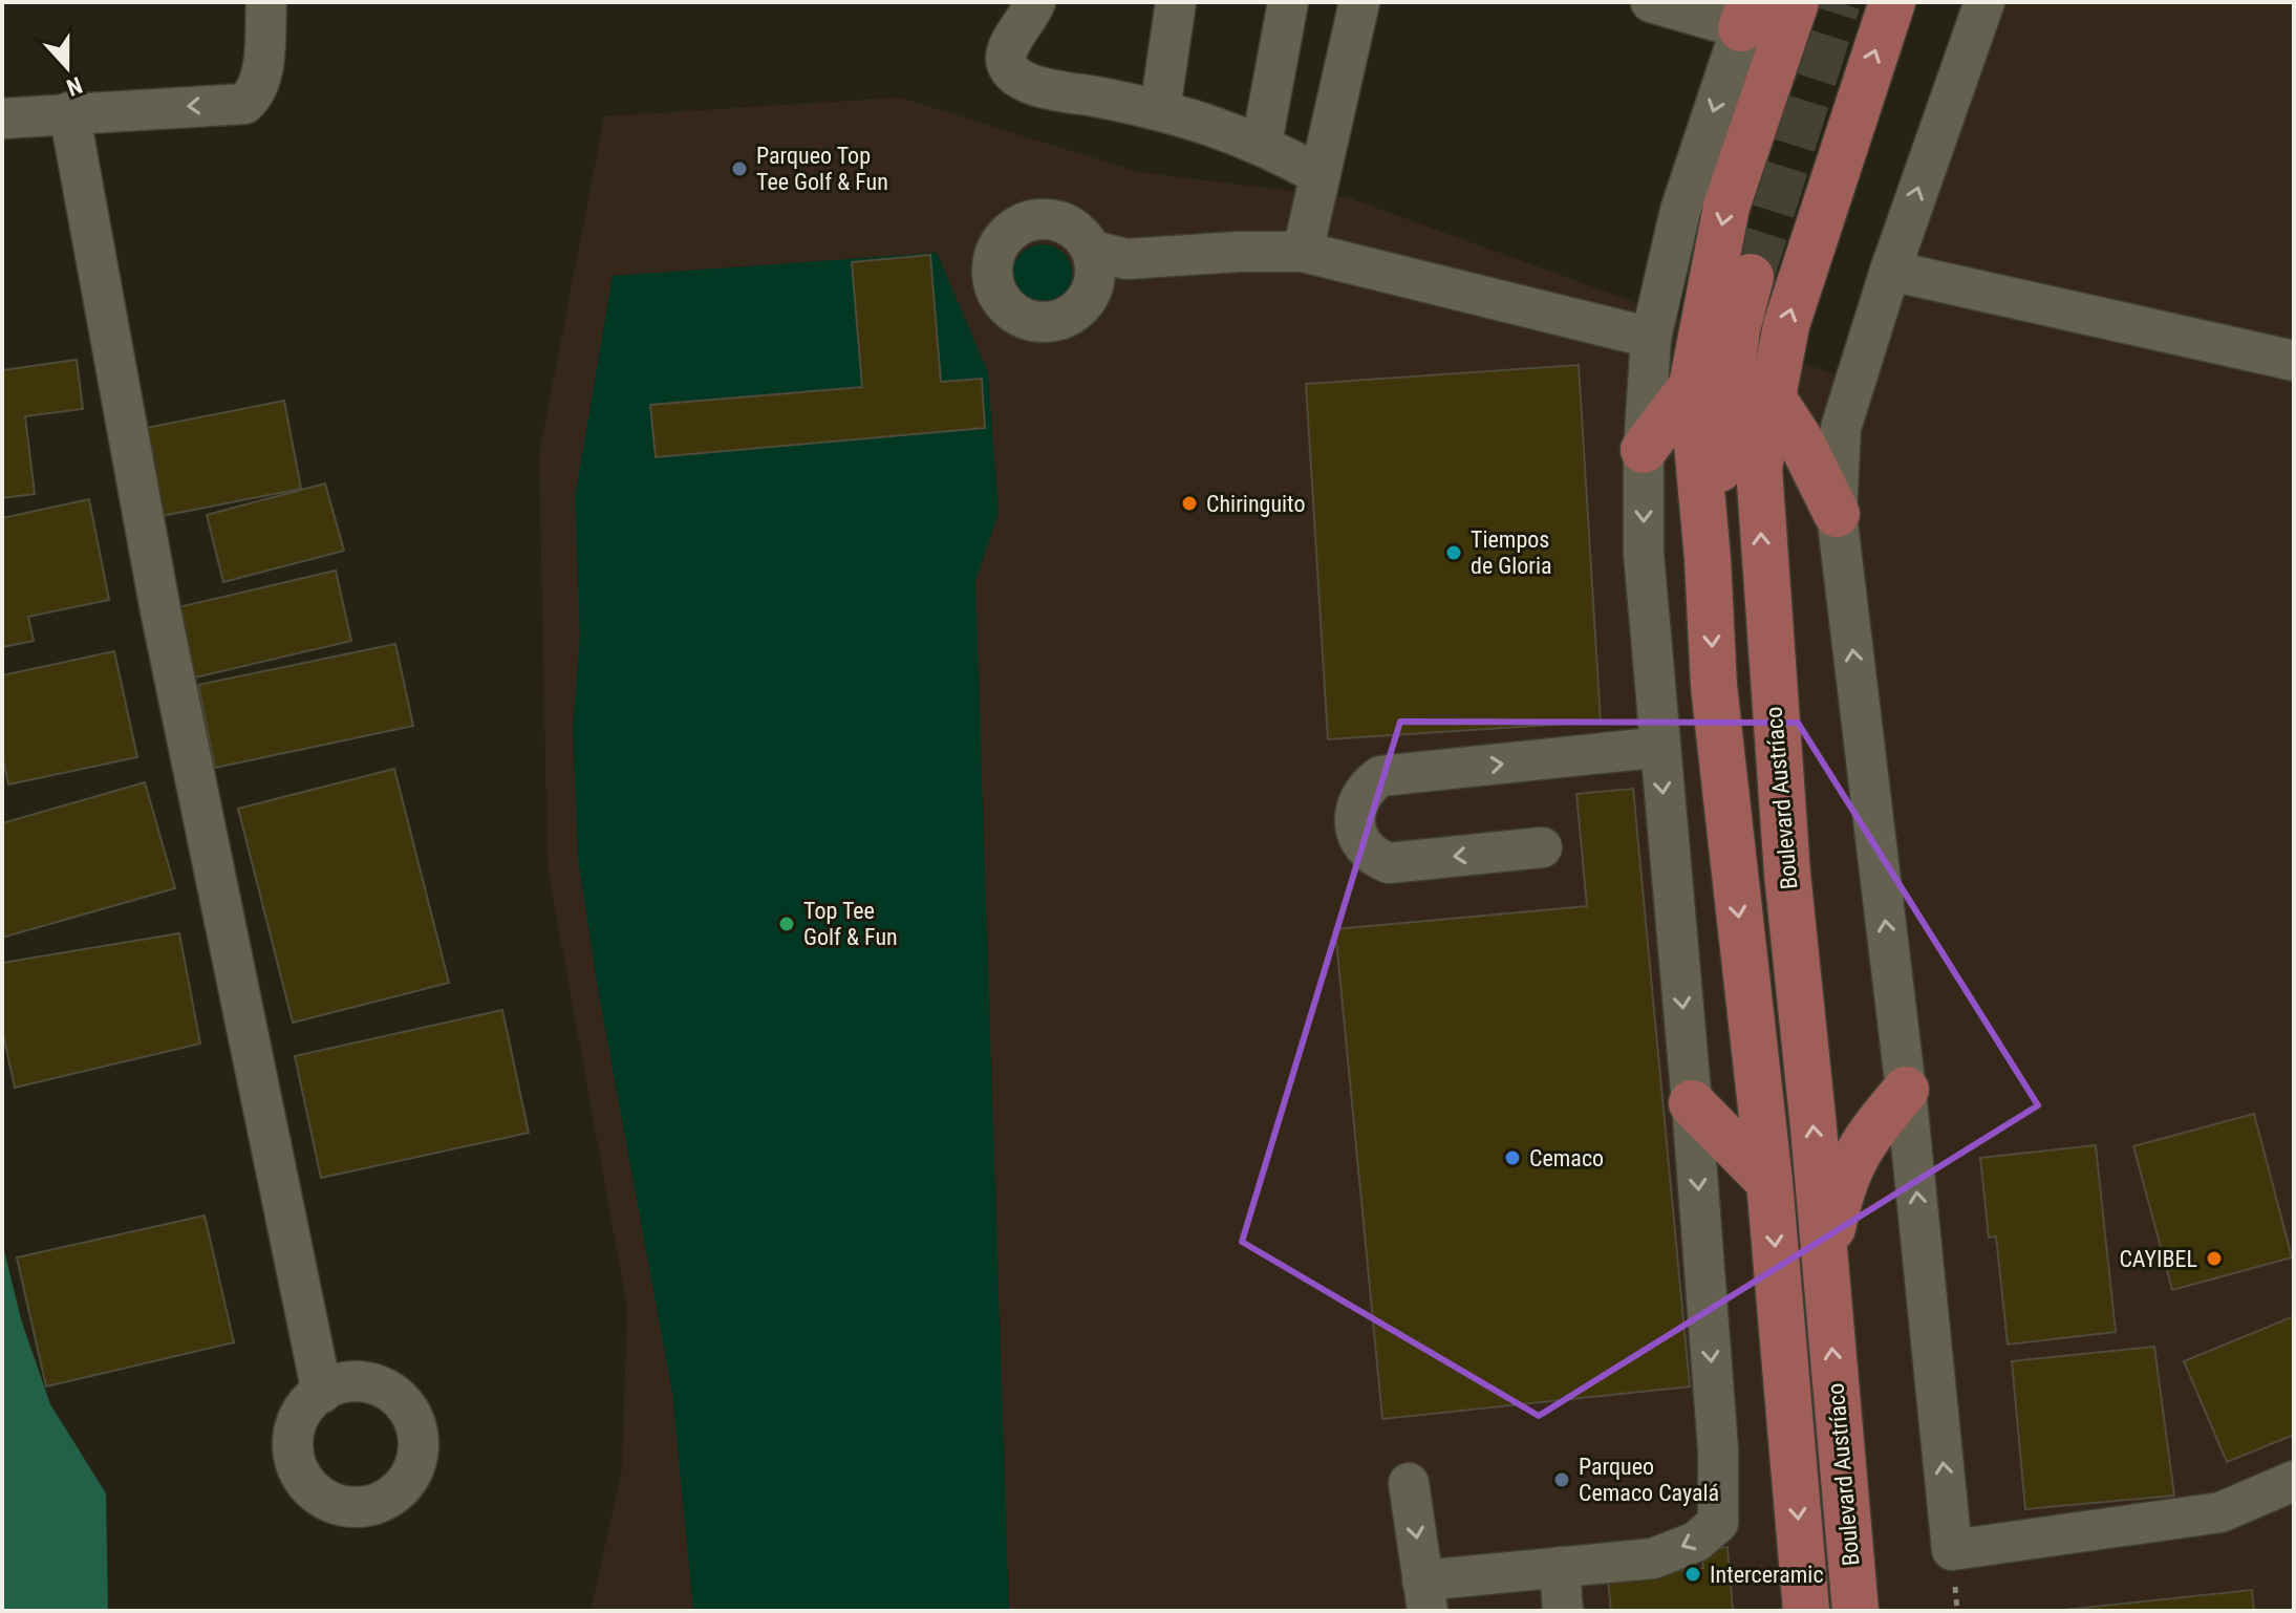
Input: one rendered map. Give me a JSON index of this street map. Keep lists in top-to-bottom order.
{
  "streets": {
    "main road": ["Boulevard Austríaco"]
  },
  "places": [
    "Parqueo Top Tee Golf & Fun",
    "Chiringuito",
    "Tiempos de Gloria",
    "Top Tee Golf & Fun",
    "Cemaco",
    "CAYIBEL",
    "Parqueo Cemaco Cayalá",
    "Interceramic"
  ],
  "north": "bottom"
}
